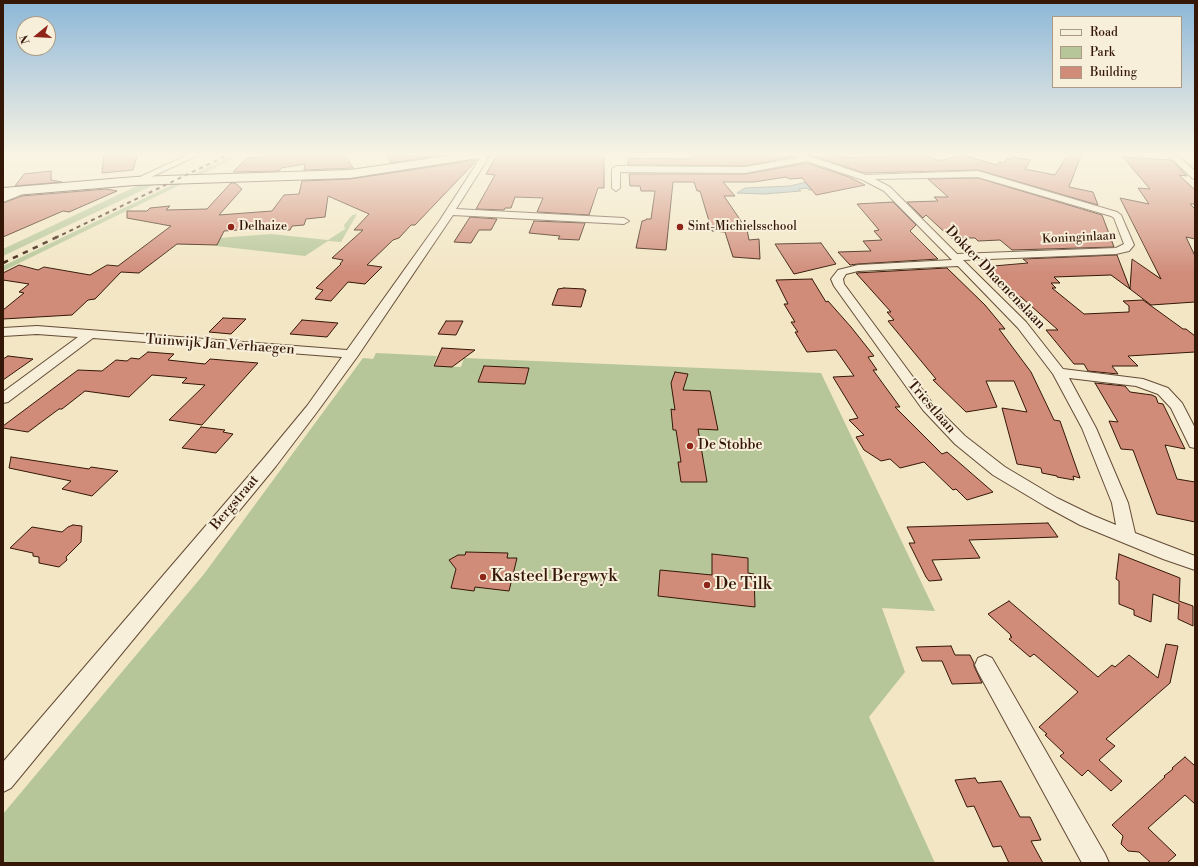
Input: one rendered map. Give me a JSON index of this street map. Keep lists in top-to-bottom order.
{
  "streets": {
    "street": [
      "Koninginlaan",
      "Dokter Dhaenenslaan",
      "Tuinwijk Jan Verhaegen",
      "Triestlaan",
      "Bergstraat"
    ]
  },
  "crossings": [
    ["Koninginlaan", "Dokter Dhaenenslaan"],
    ["Koninginlaan", "Triestlaan"],
    ["Dokter Dhaenenslaan", "Triestlaan"],
    ["Tuinwijk Jan Verhaegen", "Bergstraat"]
  ],
  "places": [
    "Delhaize",
    "Sint-Michielsschool",
    "De Stobbe",
    "Kasteel Bergwyk",
    "De Tilk"
  ],
  "legend": ["Road", "Park", "Building"],
  "north": "left"
}
